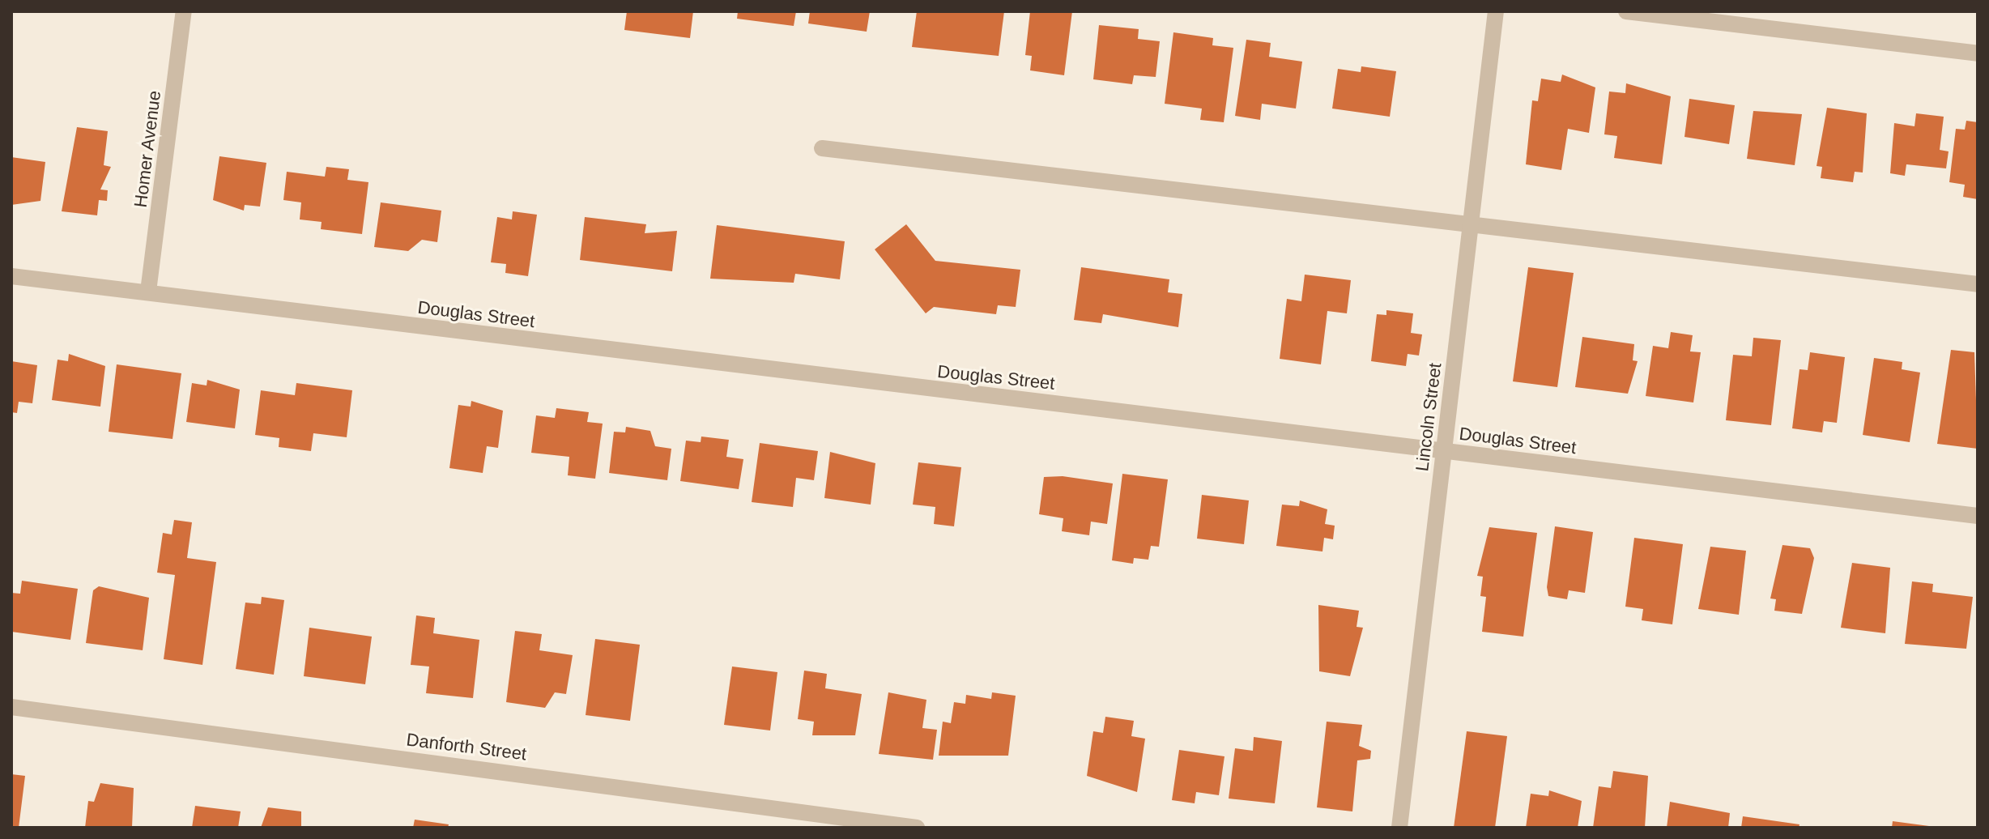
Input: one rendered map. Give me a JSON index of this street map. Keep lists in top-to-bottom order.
{
  "streets": {
    "street": [
      "Homer Avenue",
      "Douglas Street",
      "Lincoln Street",
      "Danforth Street"
    ]
  },
  "crossings": [
    ["Homer Avenue", "Douglas Street"],
    ["Douglas Street", "Lincoln Street"]
  ]
}
